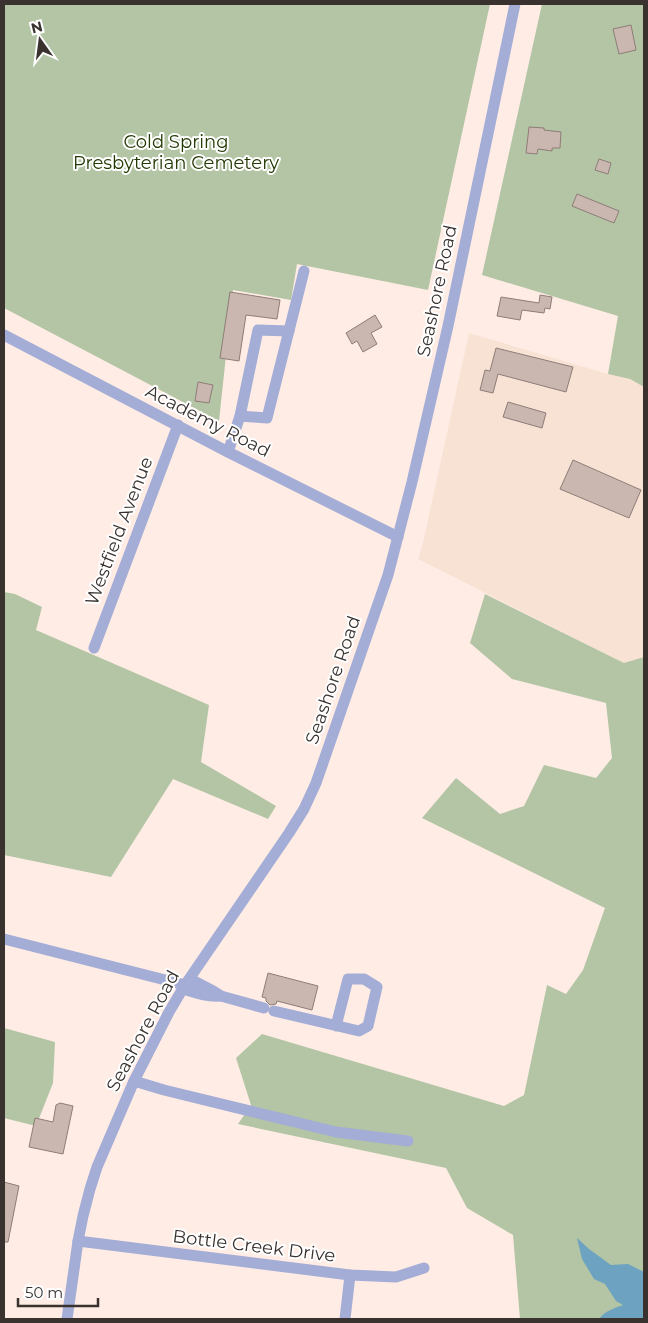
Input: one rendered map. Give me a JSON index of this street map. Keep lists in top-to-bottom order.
{
  "streets": {
    "street": [
      "Seashore Road",
      "Academy Road",
      "Westfield Avenue",
      "Bottle Creek Drive"
    ]
  },
  "crossings": [
    ["Seashore Road", "Academy Road"],
    ["Seashore Road", "Bottle Creek Drive"],
    ["Academy Road", "Westfield Avenue"]
  ],
  "parks": ["Cold Spring Presbyterian Cemetery"],
  "scale_bar": "50 m",
  "north": "top"
}
